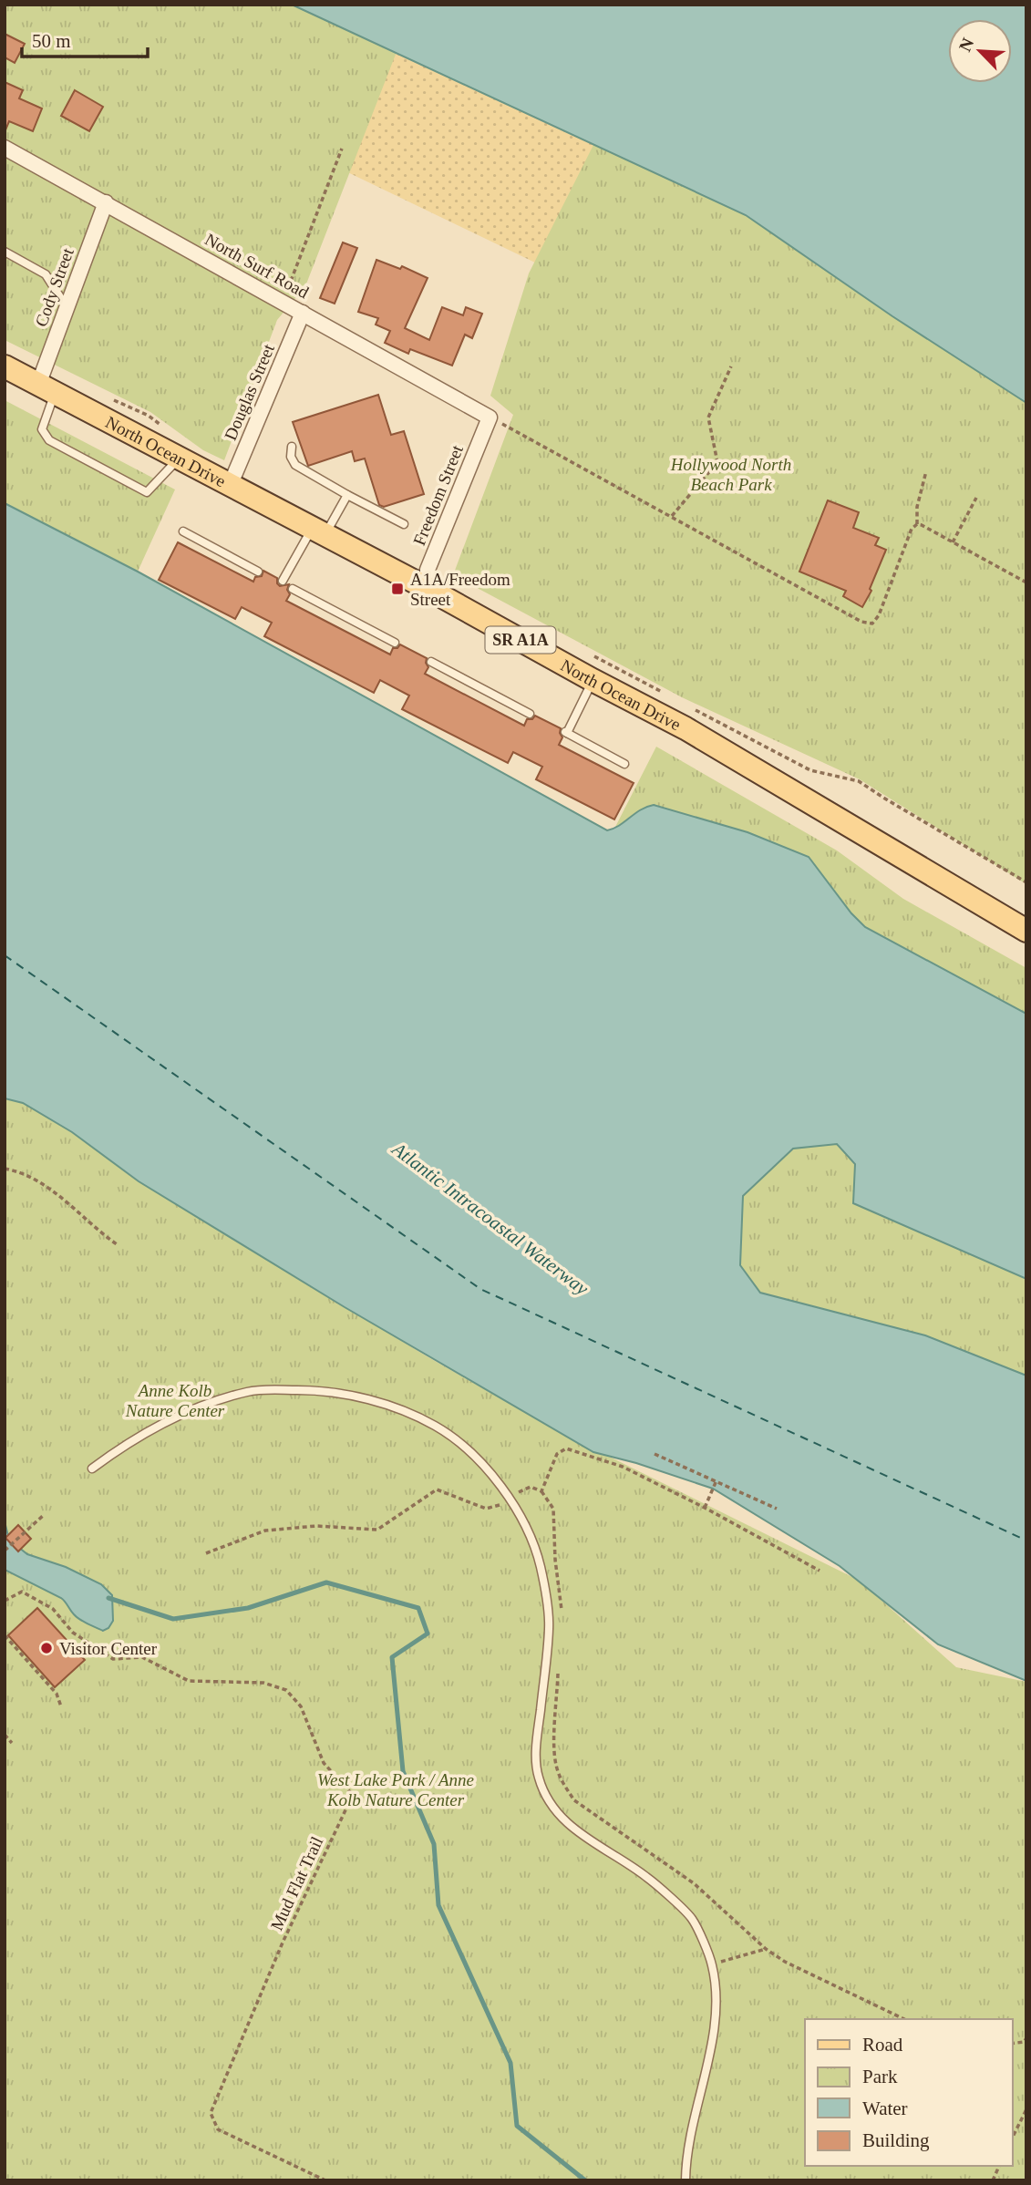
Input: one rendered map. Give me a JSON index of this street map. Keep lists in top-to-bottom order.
{
  "streets": {
    "main road": ["North Ocean Drive", "SR A1A"],
    "street": [
      "North Surf Road",
      "Cody Street",
      "Douglas Street",
      "Freedom Street"
    ],
    "path": ["Mud Flat Trail"]
  },
  "crossings": [
    ["North Surf Road", "Cody Street"],
    ["North Surf Road", "Douglas Street"],
    ["North Surf Road", "Freedom Street"],
    ["Cody Street", "North Ocean Drive"],
    ["Douglas Street", "North Ocean Drive"],
    ["North Ocean Drive", "Freedom Street"]
  ],
  "water": ["Atlantic Intracoastal Waterway"],
  "parks": ["Hollywood North Beach Park", "Anne Kolb Nature Center", "West Lake Park / Anne Kolb Nature Center"],
  "places": {
    "transit": ["A1A/Freedom Street"],
    "other": ["Visitor Center"]
  },
  "legend": [
    "Road",
    "Park",
    "Water",
    "Building"
  ],
  "scale_bar": "50 m",
  "north": "top left"
}
